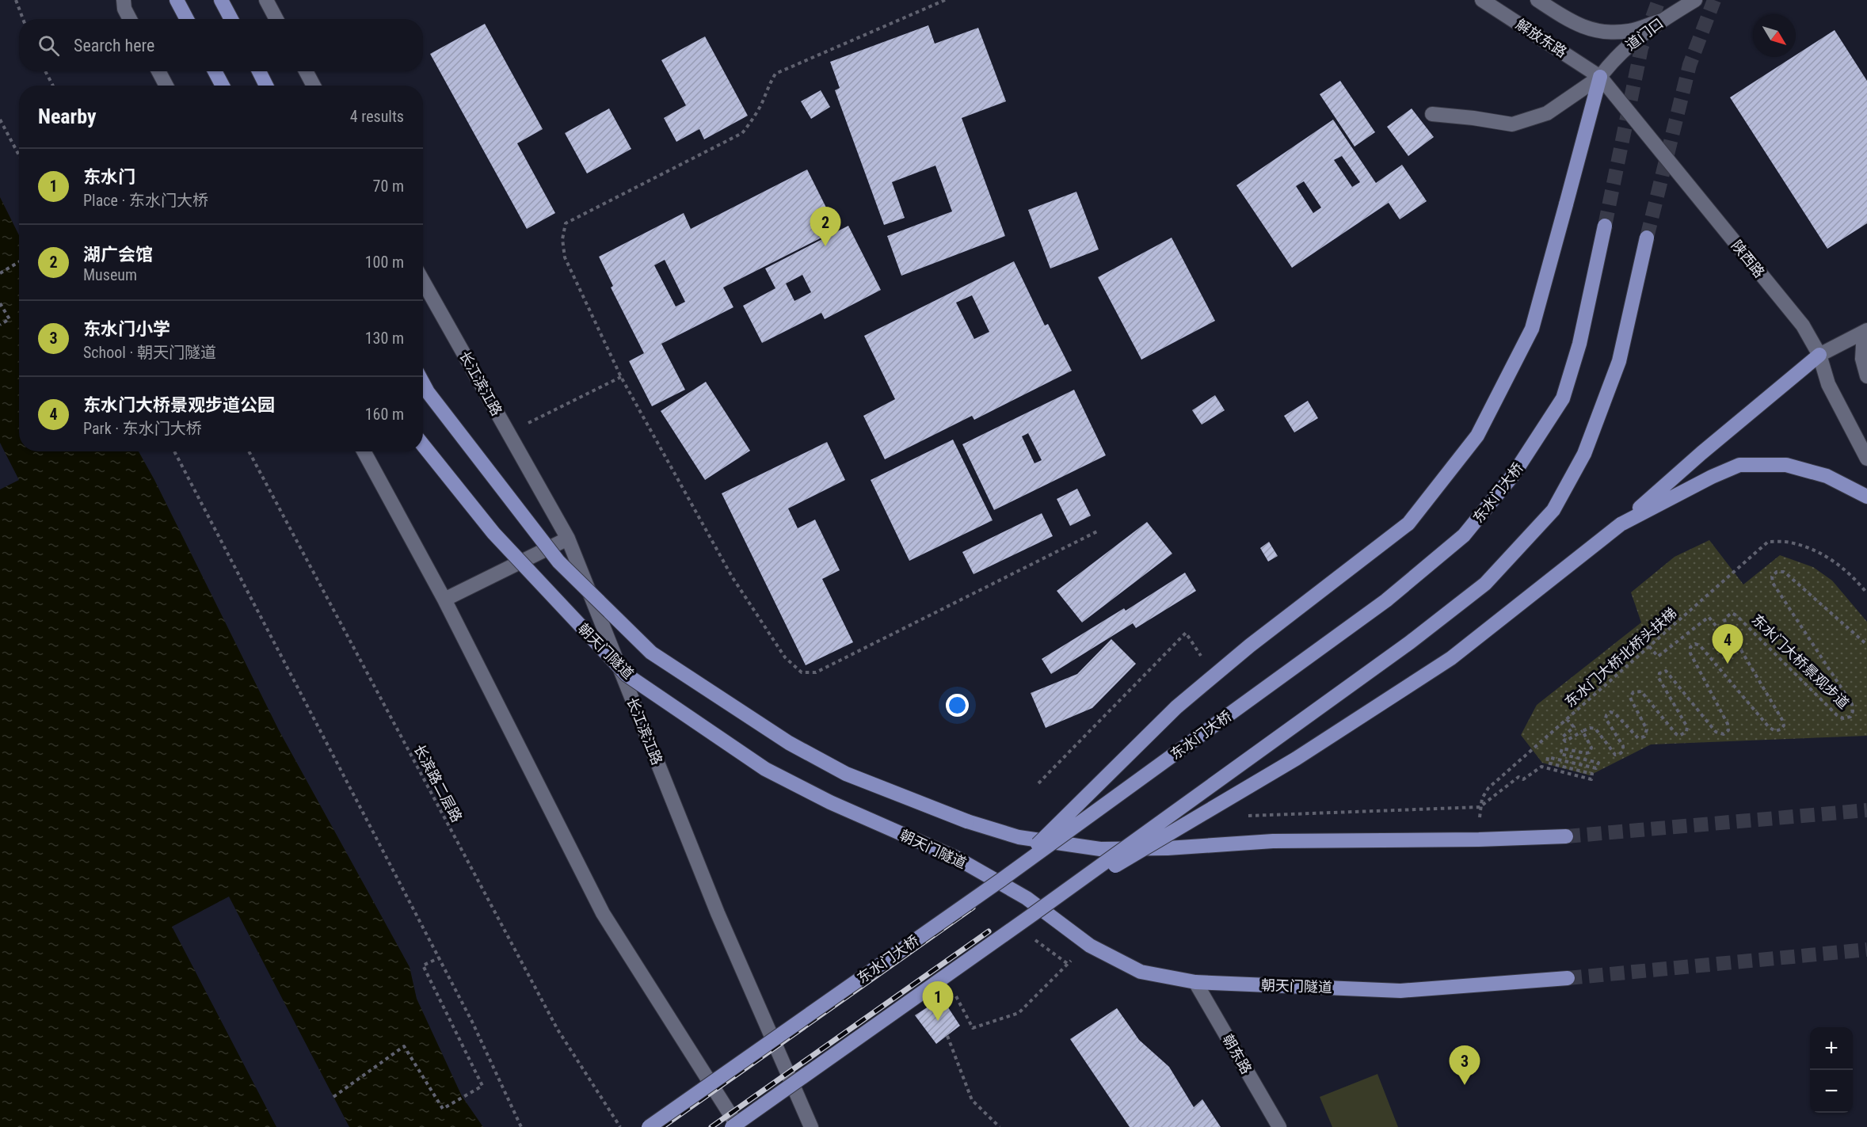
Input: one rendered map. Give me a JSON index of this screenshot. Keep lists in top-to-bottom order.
{
  "streets": {
    "main road": [
      "道门口",
      "解放东路",
      "陕西路",
      "长江滨江路",
      "东水门大桥",
      "朝天门隧道",
      "朝东路"
    ],
    "path": ["东水门大桥北桥头扶梯", "东水门大桥景观步道", "长滨路二层路"]
  },
  "crossings": [
    ["道门口", "解放东路"],
    ["道门口", "陕西路"],
    ["解放东路", "陕西路"],
    ["朝天门隧道", "朝东路"]
  ],
  "north": "bottom right",
  "page": {
    "search": "Search here",
    "heading": ["Nearby", "4 results"],
    "list": [
      {
        "mark": "1",
        "name": "东水门",
        "note": "Place · 东水门大桥",
        "value": "70 m"
      },
      {
        "mark": "2",
        "name": "湖广会馆",
        "note": "Museum",
        "value": "100 m"
      },
      {
        "mark": "3",
        "name": "东水门小学",
        "note": "School · 朝天门隧道",
        "value": "130 m"
      },
      {
        "mark": "4",
        "name": "东水门大桥景观步道公园",
        "note": "Park · 东水门大桥",
        "value": "160 m"
      }
    ],
    "pins": [
      "2",
      "4",
      "1",
      "3"
    ],
    "map_buttons": ["+", "−"]
  }
}
